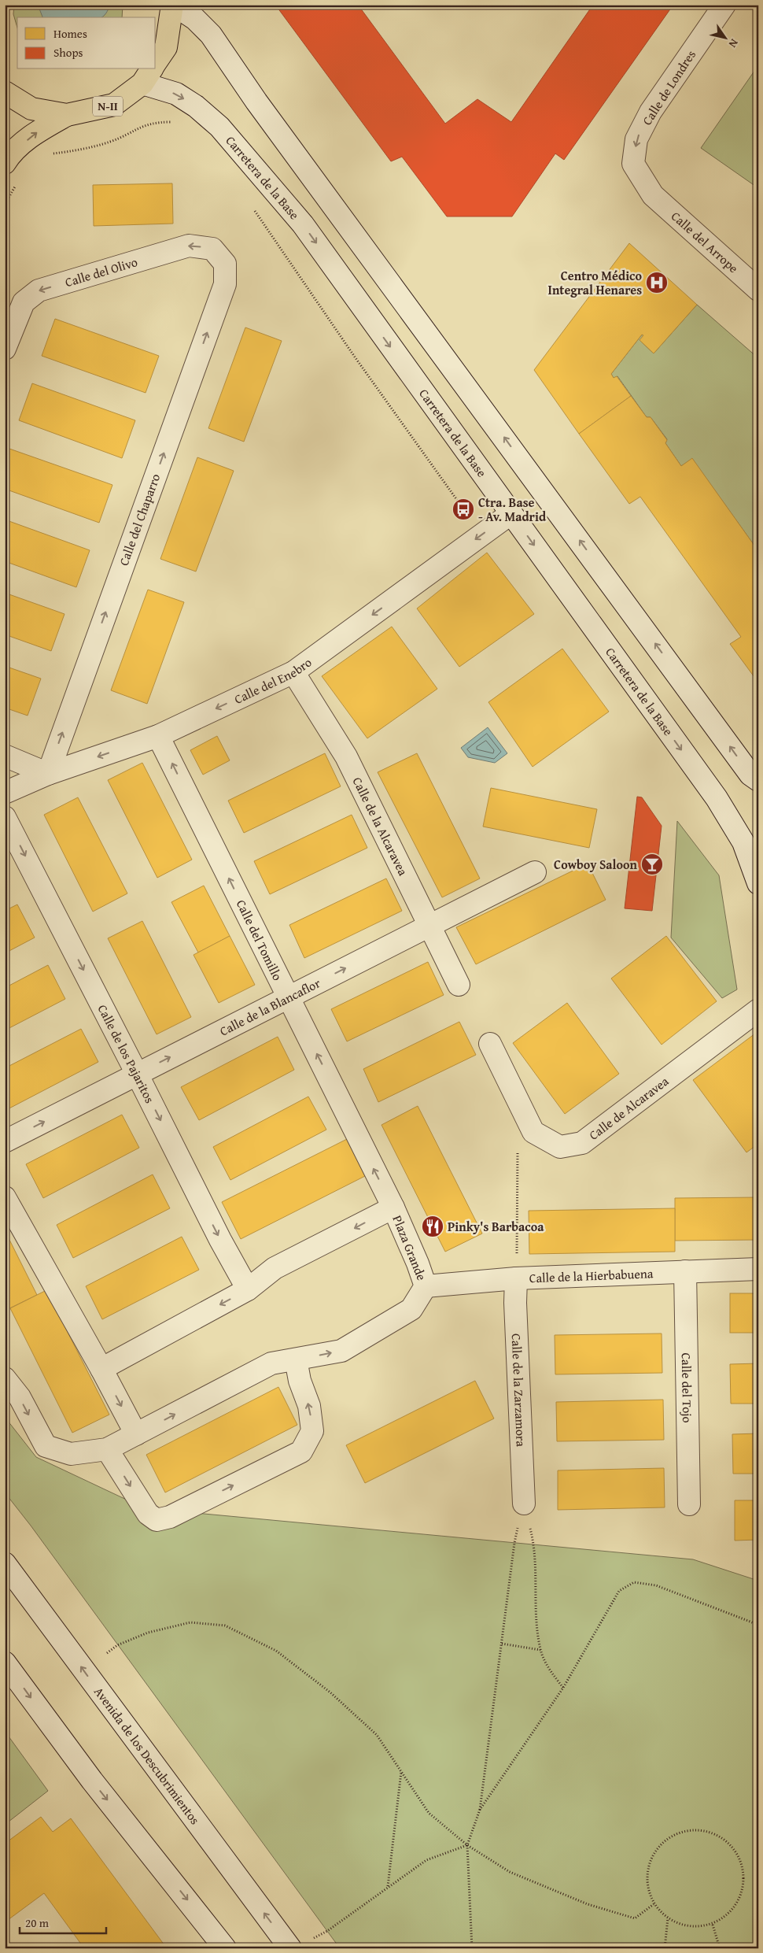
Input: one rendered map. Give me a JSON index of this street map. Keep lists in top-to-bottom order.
{
  "streets": {
    "main road": ["N-II"],
    "street": [
      "Calle de Londres",
      "Carretera de la Base",
      "Calle del Arrope",
      "Calle del Olivo",
      "Calle del Chaparro",
      "Calle del Enebro",
      "Calle de la Alcaravea",
      "Calle del Tomillo",
      "Calle de la Blancaflor",
      "Calle de los Pajaritos",
      "Calle de Alcaravea",
      "Plaza Grande",
      "Calle de la Hierbabuena",
      "Calle del Tojo",
      "Calle de la Zarzamora",
      "Avenida de los Descubrimientos"
    ]
  },
  "crossings": [
    ["Calle de Londres", "Calle del Arrope"],
    ["N-II", "Carretera de la Base"],
    ["Carretera de la Base", "Calle del Enebro"],
    ["Calle del Olivo", "Calle del Chaparro"],
    ["Calle del Chaparro", "Calle del Enebro"],
    ["Calle del Enebro", "Calle de la Alcaravea"],
    ["Calle del Enebro", "Calle del Tomillo"],
    ["Calle de la Alcaravea", "Calle de la Blancaflor"],
    ["Calle del Tomillo", "Calle de la Blancaflor"],
    ["Calle del Tomillo", "Plaza Grande"],
    ["Calle de la Blancaflor", "Calle de los Pajaritos"],
    ["Calle de los Pajaritos", "Plaza Grande"],
    ["Plaza Grande", "Calle de la Hierbabuena"],
    ["Calle de la Hierbabuena", "Calle del Tojo"],
    ["Calle de la Hierbabuena", "Calle de la Zarzamora"]
  ],
  "one_way": [
    "Calle de Londres",
    "Calle del Olivo",
    "Calle del Chaparro",
    "Calle del Enebro",
    "Calle del Tomillo",
    "Calle de la Blancaflor"
  ],
  "places": {
    "hospital": ["Centro Médico Integral Henares"],
    "bus stop": ["Ctra. Base - Av. Madrid"],
    "bar": ["Cowboy Saloon"],
    "restaurant": ["Pinky's Barbacoa"]
  },
  "legend": ["Homes", "Shops"],
  "scale_bar": "20 m",
  "north": "bottom right"
}
